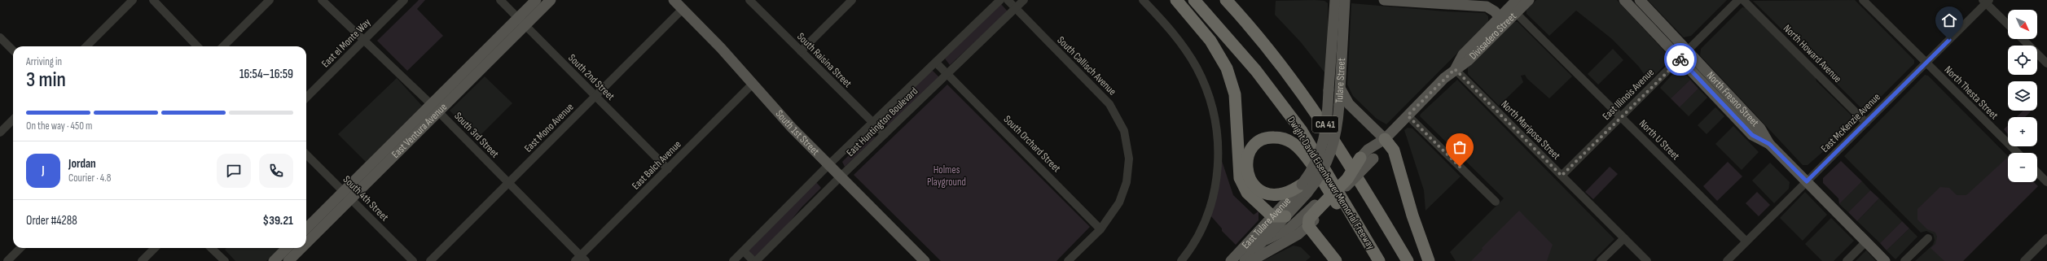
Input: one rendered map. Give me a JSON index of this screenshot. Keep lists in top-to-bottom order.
{
  "streets": {
    "highway": ["CA 41", "Dwight David Eisenhower Memorial Freeway"],
    "main road": [
      "Divisadero Street",
      "Tulare Street",
      "North Fresno Street",
      "East Ventura Avenue",
      "South 1st Street",
      "East Tulare Avenue"
    ],
    "street": [
      "East el Monte Way",
      "North Howard Avenue",
      "South Raisina Street",
      "South Callisch Avenue",
      "South 2nd Street",
      "North Thesta Street",
      "East Illinois Avenue",
      "East Huntington Boulevard",
      "East McKenzie Avenue",
      "East Mono Avenue",
      "North Mariposa Street",
      "South 3rd Street",
      "North U Street",
      "South Orchard Street",
      "East Balch Avenue",
      "South 4th Street"
    ]
  },
  "crossings": [
    ["Divisadero Street", "North Mariposa Street"],
    ["Divisadero Street", "North U Street"],
    ["East el Monte Way", "South 3rd Street"],
    ["North Howard Avenue", "East McKenzie Avenue"],
    ["South Raisina Street", "East Huntington Boulevard"],
    ["South Callisch Avenue", "East Huntington Boulevard"],
    ["South Callisch Avenue", "South Orchard Street"],
    ["South 2nd Street", "East Mono Avenue"],
    ["South 2nd Street", "East Ventura Avenue"],
    ["South 2nd Street", "East Balch Avenue"],
    ["Tulare Street", "East Tulare Avenue"],
    ["North Thesta Street", "East McKenzie Avenue"],
    ["East Illinois Avenue", "North Fresno Street"],
    ["East Illinois Avenue", "North Mariposa Street"],
    ["East Illinois Avenue", "North U Street"],
    ["North Fresno Street", "East McKenzie Avenue"],
    ["East Huntington Boulevard", "South 1st Street"],
    ["East Huntington Boulevard", "South Orchard Street"],
    ["East McKenzie Avenue", "North U Street"],
    ["East Mono Avenue", "South 1st Street"],
    ["East Mono Avenue", "South 3rd Street"],
    ["East Ventura Avenue", "South 3rd Street"],
    ["East Ventura Avenue", "South 4th Street"],
    ["South 1st Street", "East Balch Avenue"],
    ["South 3rd Street", "East Balch Avenue"]
  ],
  "parks": ["Holmes Playground"],
  "north": "bottom right",
  "page": {
    "map_buttons": ["+", "−"],
    "heading": ["3 min", "Arriving in", "16:54–16:59"],
    "panel": [
      "Jordan",
      "Courier · 4.8",
      "Order #4288",
      "$39.21"
    ],
    "bar": "On the way · 450 m",
    "round": "J"
  }
}
